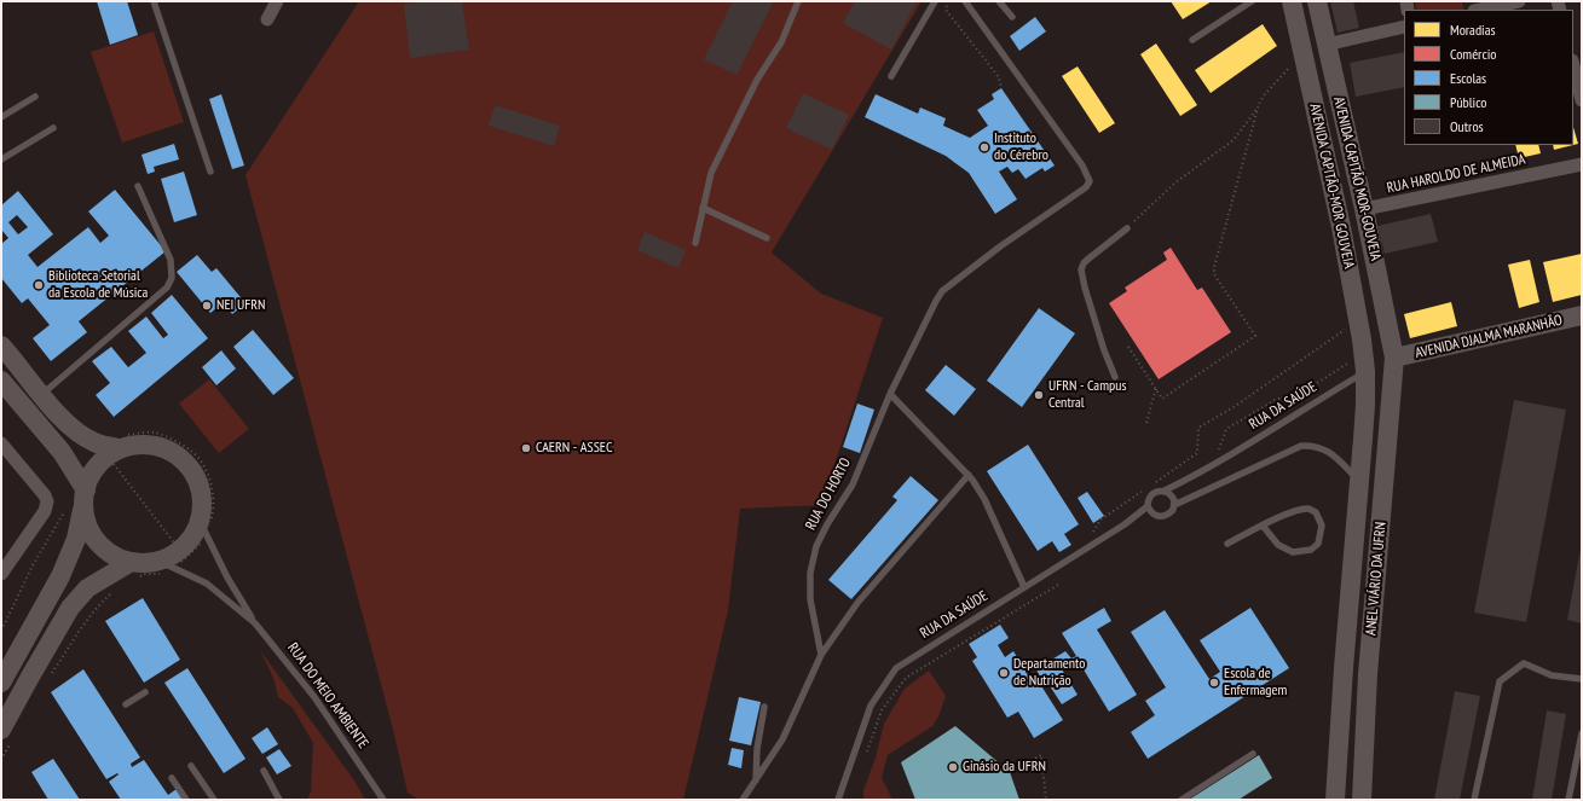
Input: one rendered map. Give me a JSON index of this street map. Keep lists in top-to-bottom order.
{
  "streets": {
    "main road": [
      "AVENIDA CAPITÃO MOR-GOUVEIA",
      "AVENIDA CAPITÃO-MOR GOUVEIA",
      "AVENIDA DJALMA MARANHÃO",
      "ANEL VIÁRIO DA UFRN"
    ],
    "street": ["RUA HAROLDO DE ALMEIDA"],
    "lane": ["RUA DA SAÚDE", "RUA DO HORTO", "RUA DO MEIO AMBIENTE"]
  },
  "crossings": [
    ["RUA HAROLDO DE ALMEIDA", "AVENIDA CAPITÃO MOR-GOUVEIA"],
    ["AVENIDA CAPITÃO MOR-GOUVEIA", "AVENIDA DJALMA MARANHÃO"],
    ["AVENIDA CAPITÃO MOR-GOUVEIA", "ANEL VIÁRIO DA UFRN"],
    ["AVENIDA CAPITÃO-MOR GOUVEIA", "RUA DA SAÚDE"],
    ["AVENIDA CAPITÃO-MOR GOUVEIA", "ANEL VIÁRIO DA UFRN"],
    ["AVENIDA DJALMA MARANHÃO", "ANEL VIÁRIO DA UFRN"],
    ["RUA DA SAÚDE", "ANEL VIÁRIO DA UFRN"]
  ],
  "places": [
    "Instituto do Cérebro",
    "Biblioteca Setorial da Escola de Música",
    "NEI UFRN",
    "UFRN - Campus Central",
    "CAERN - ASSEC",
    "Departamento de Nutrição",
    "Escola de Enfermagem",
    "Ginásio da UFRN"
  ],
  "legend": [
    "Moradias",
    "Comércio",
    "Escolas",
    "Público",
    "Outros"
  ]
}
